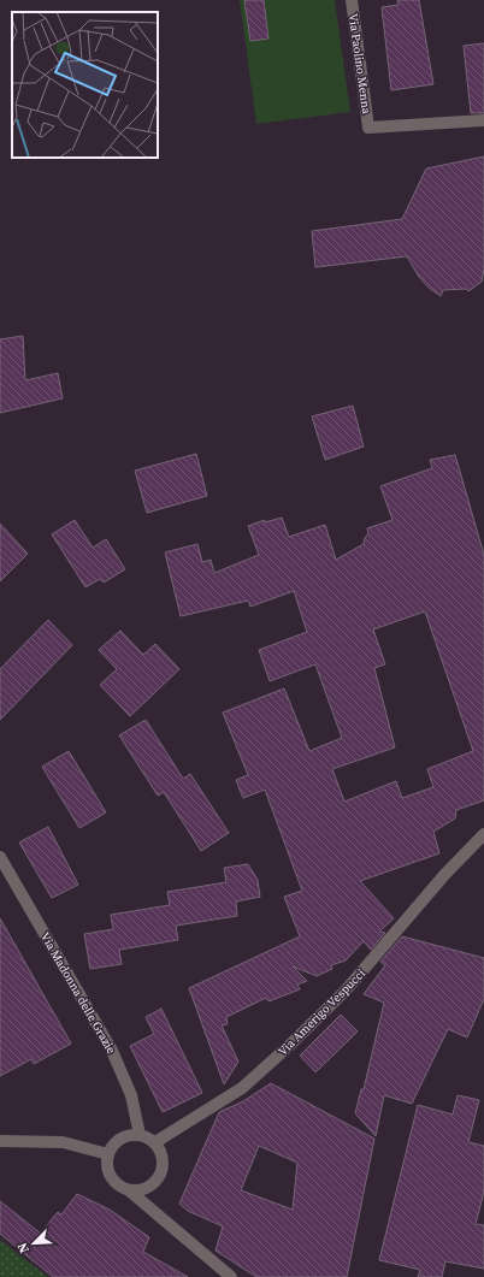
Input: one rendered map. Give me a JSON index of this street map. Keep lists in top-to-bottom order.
{
  "streets": {
    "street": ["Via Paolino Menna", "Via Madonna delle Grazie", "Via Amerigo Vespucci"]
  },
  "crossings": [
    ["Via Madonna delle Grazie", "Via Amerigo Vespucci"]
  ],
  "north": "bottom left"
}
